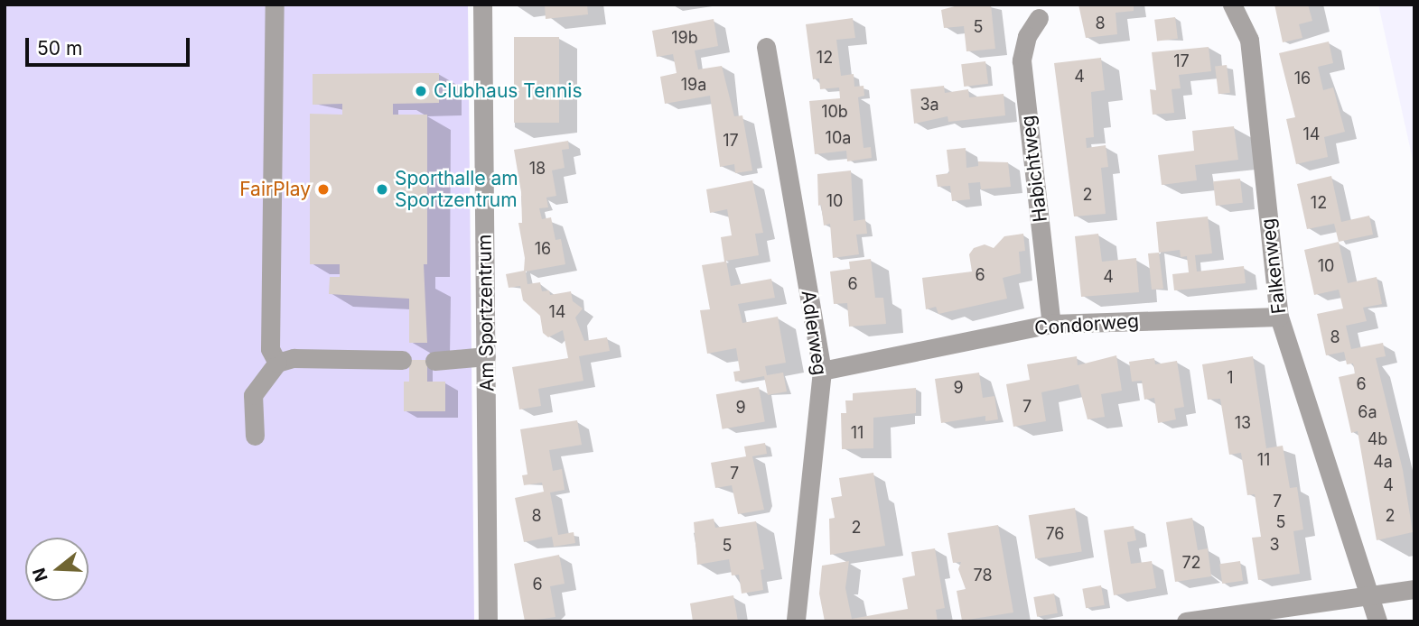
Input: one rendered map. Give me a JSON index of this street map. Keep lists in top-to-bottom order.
{
  "streets": {
    "street": [
      "Habichtweg",
      "Falkenweg",
      "Am Sportzentrum",
      "Condorweg",
      "Adlerweg"
    ]
  },
  "crossings": [
    ["Habichtweg", "Condorweg"],
    ["Falkenweg", "Condorweg"],
    ["Condorweg", "Adlerweg"]
  ],
  "places": ["Clubhaus Tennis", "FairPlay", "Sporthalle am Sportzentrum"],
  "house_numbers": [
    "8",
    "5",
    "19b",
    "12",
    "17",
    "4",
    "16",
    "19a",
    "3a",
    "10b",
    "14",
    "10a",
    "17",
    "18",
    "2",
    "10",
    "12",
    "16",
    "10",
    "6",
    "4",
    "6",
    "14",
    "8",
    "1",
    "6",
    "9",
    "7",
    "9",
    "6a",
    "13",
    "11",
    "4b",
    "11",
    "4a",
    "7",
    "4",
    "7",
    "8",
    "2",
    "5",
    "2",
    "76",
    "3",
    "5",
    "72",
    "78",
    "6"
  ],
  "scale_bar": "50 m",
  "north": "left"
}
